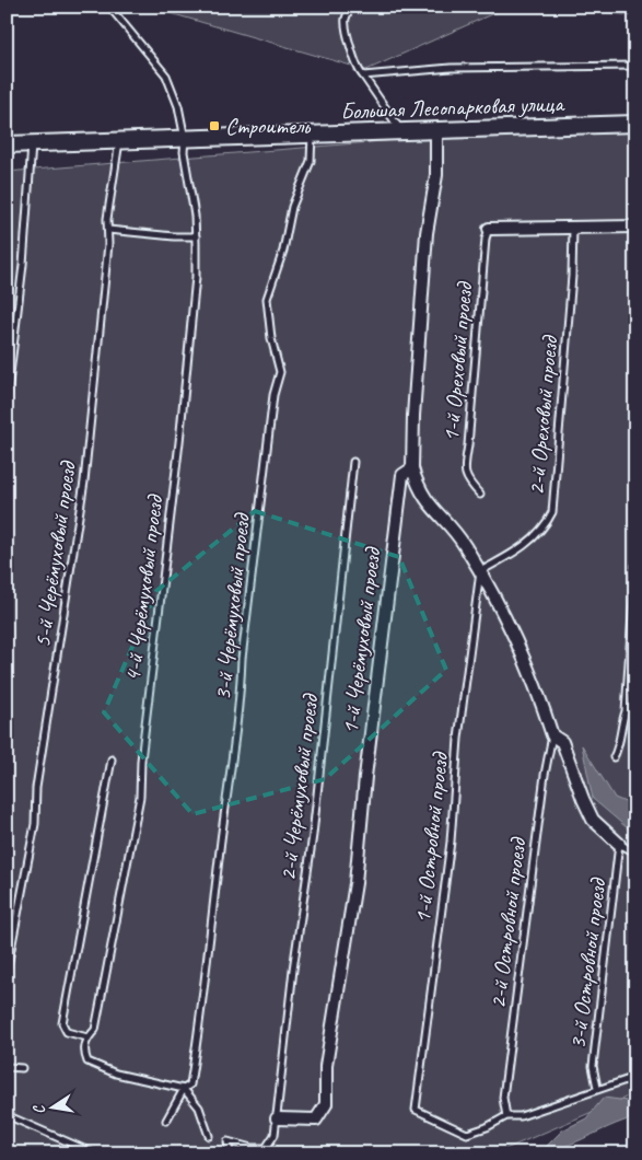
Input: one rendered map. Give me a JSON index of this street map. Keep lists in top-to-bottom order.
{
  "streets": {
    "main road": ["Большая Лесопарковая улица"],
    "street": ["1-й Черёмуховый проезд"],
    "lane": [
      "1-й Ореховый проезд",
      "2-й Ореховый проезд",
      "5-й Черёмуховый проезд",
      "4-й Черёмуховый проезд",
      "3-й Черёмуховый проезд",
      "2-й Черёмуховый проезд",
      "1-й Островной проезд",
      "2-й Островной проезд",
      "3-й Островной проезд"
    ]
  },
  "crossings": [
    ["Большая Лесопарковая улица", "5-й Черёмуховый проезд"],
    ["Большая Лесопарковая улица", "4-й Черёмуховый проезд"],
    ["Большая Лесопарковая улица", "3-й Черёмуховый проезд"],
    ["Большая Лесопарковая улица", "1-й Черёмуховый проезд"],
    ["2-й Ореховый проезд", "1-й Островной проезд"],
    ["1-й Черёмуховый проезд", "2-й Черёмуховый проезд"],
    ["1-й Островной проезд", "2-й Островной проезд"]
  ],
  "places": {
    "transit": ["Строитель"]
  },
  "north": "left"
}
